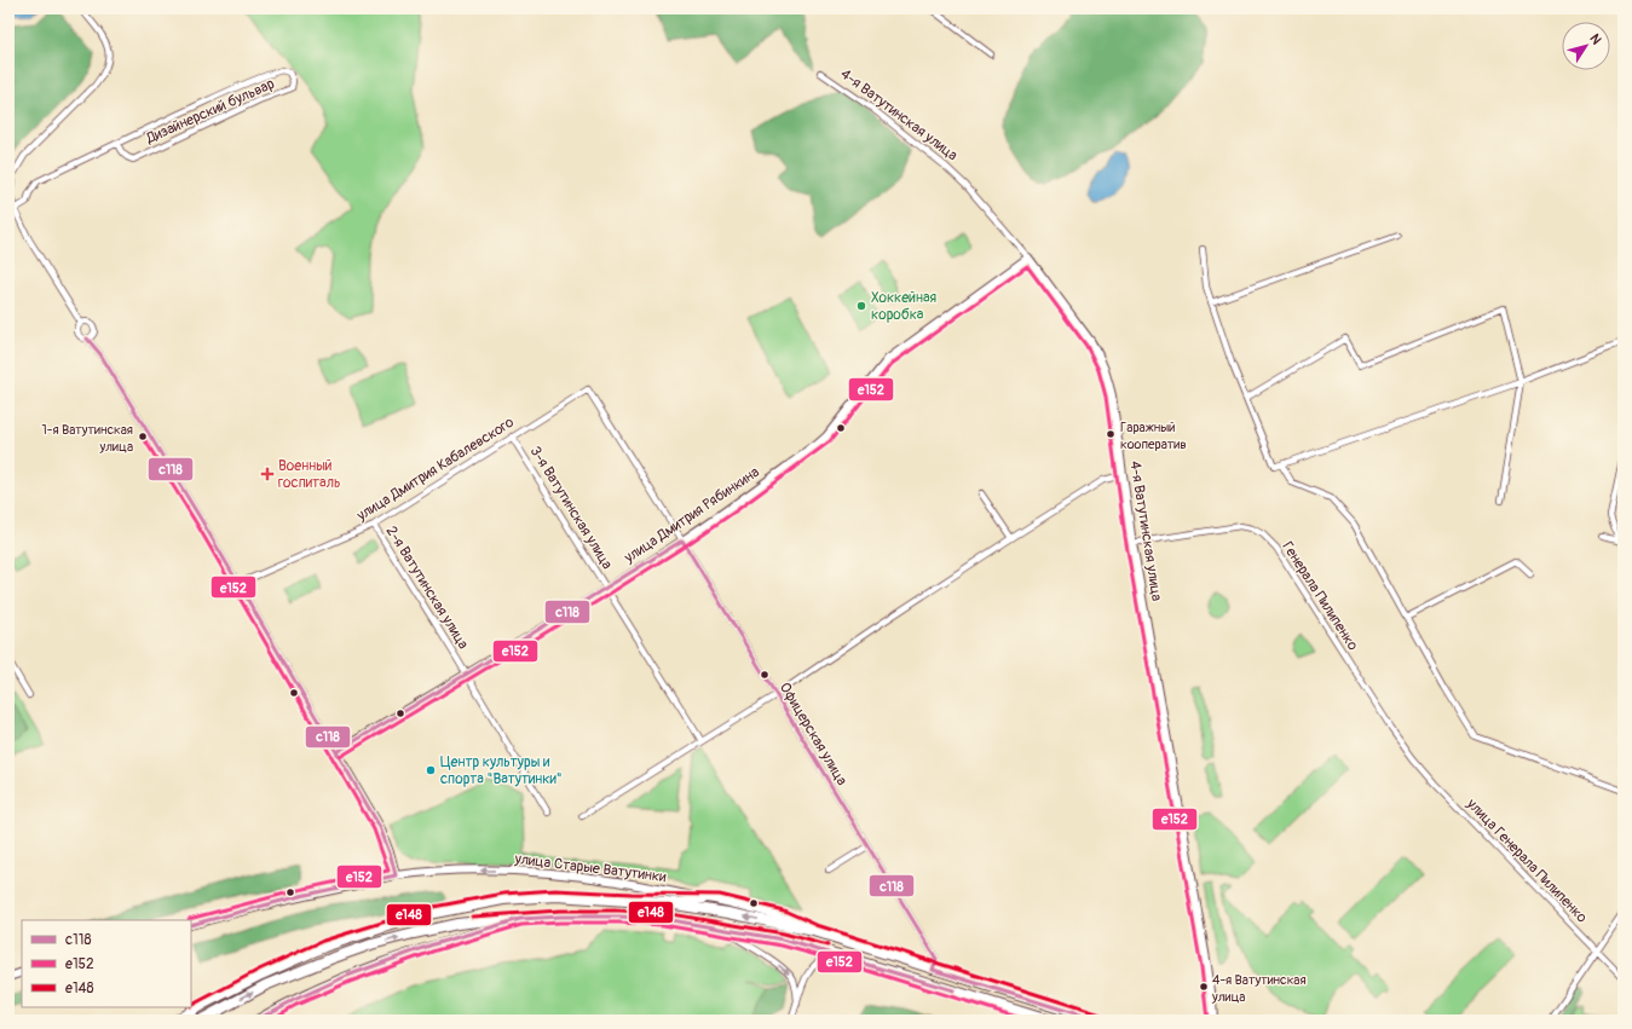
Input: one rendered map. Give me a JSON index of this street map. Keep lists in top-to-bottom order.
{
  "streets": {
    "street": [
      "Дизайнерский бульвар",
      "4-я Ватутинская улица",
      "улица Дмитрия Кабалевского",
      "3-я Ватутинская улица",
      "улица Дмитрия Рябинкина",
      "2-я Ватутинская улица",
      "Генерала Пилипенко",
      "Офицерская улица",
      "улица Генерала Пилипенко",
      "улица Старые Ватутинки"
    ]
  },
  "crossings": [
    ["4-я Ватутинская улица", "улица Дмитрия Рябинкина"],
    ["4-я Ватутинская улица", "Генерала Пилипенко"],
    ["улица Дмитрия Кабалевского", "3-я Ватутинская улица"],
    ["улица Дмитрия Кабалевского", "2-я Ватутинская улица"],
    ["улица Дмитрия Кабалевского", "Офицерская улица"],
    ["3-я Ватутинская улица", "улица Дмитрия Рябинкина"],
    ["улица Дмитрия Рябинкина", "2-я Ватутинская улица"],
    ["улица Дмитрия Рябинкина", "Офицерская улица"],
    ["Генерала Пилипенко", "улица Генерала Пилипенко"]
  ],
  "places": {
    "other": [
      "Хоккейная коробка",
      "Гаражный кооператив",
      "1-я Ватутинская улица",
      "Центр культуры и спорта \"Ватутинки\"",
      "4-я Ватутинская улица"
    ],
    "health": ["Военный госпиталь"]
  },
  "lines": ["transit line е152", "transit line с118", "transit line е148"],
  "legend": ["с118", "е152", "е148"],
  "north": "top right"
}
